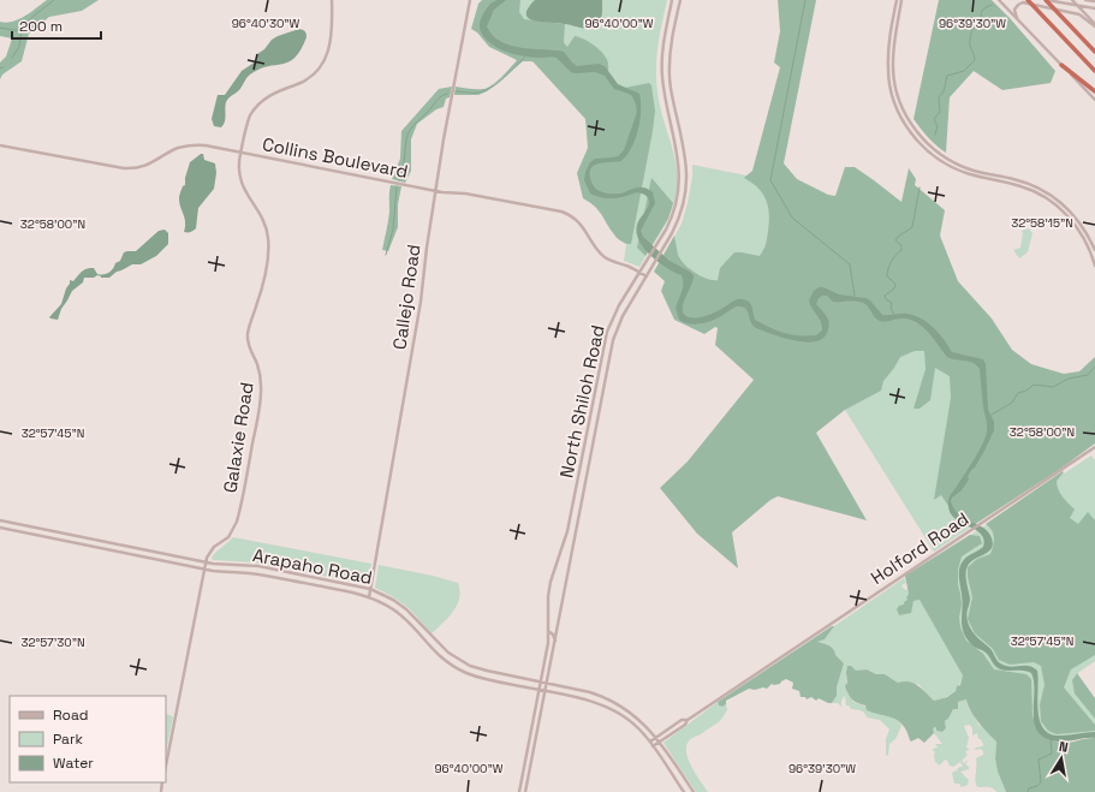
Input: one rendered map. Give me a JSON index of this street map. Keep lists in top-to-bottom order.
{
  "streets": {
    "main road": [
      "Collins Boulevard",
      "Callejo Road",
      "North Shiloh Road",
      "Galaxie Road",
      "Holford Road",
      "Arapaho Road"
    ]
  },
  "crossings": [
    ["Collins Boulevard", "Callejo Road"],
    ["Collins Boulevard", "North Shiloh Road"],
    ["Collins Boulevard", "Galaxie Road"],
    ["Callejo Road", "Arapaho Road"],
    ["North Shiloh Road", "Arapaho Road"],
    ["Galaxie Road", "Arapaho Road"],
    ["Holford Road", "Arapaho Road"]
  ],
  "legend": ["Road", "Park", "Water"],
  "scale_bar": "200 m",
  "north": "top",
  "coordinates": [
    "96°40'30\"W",
    "96°40'00\"W",
    "96°39'30\"W",
    "32°58'15\"N",
    "32°58'00\"N",
    "32°57'45\"N",
    "32°57'30\"N"
  ]
}
